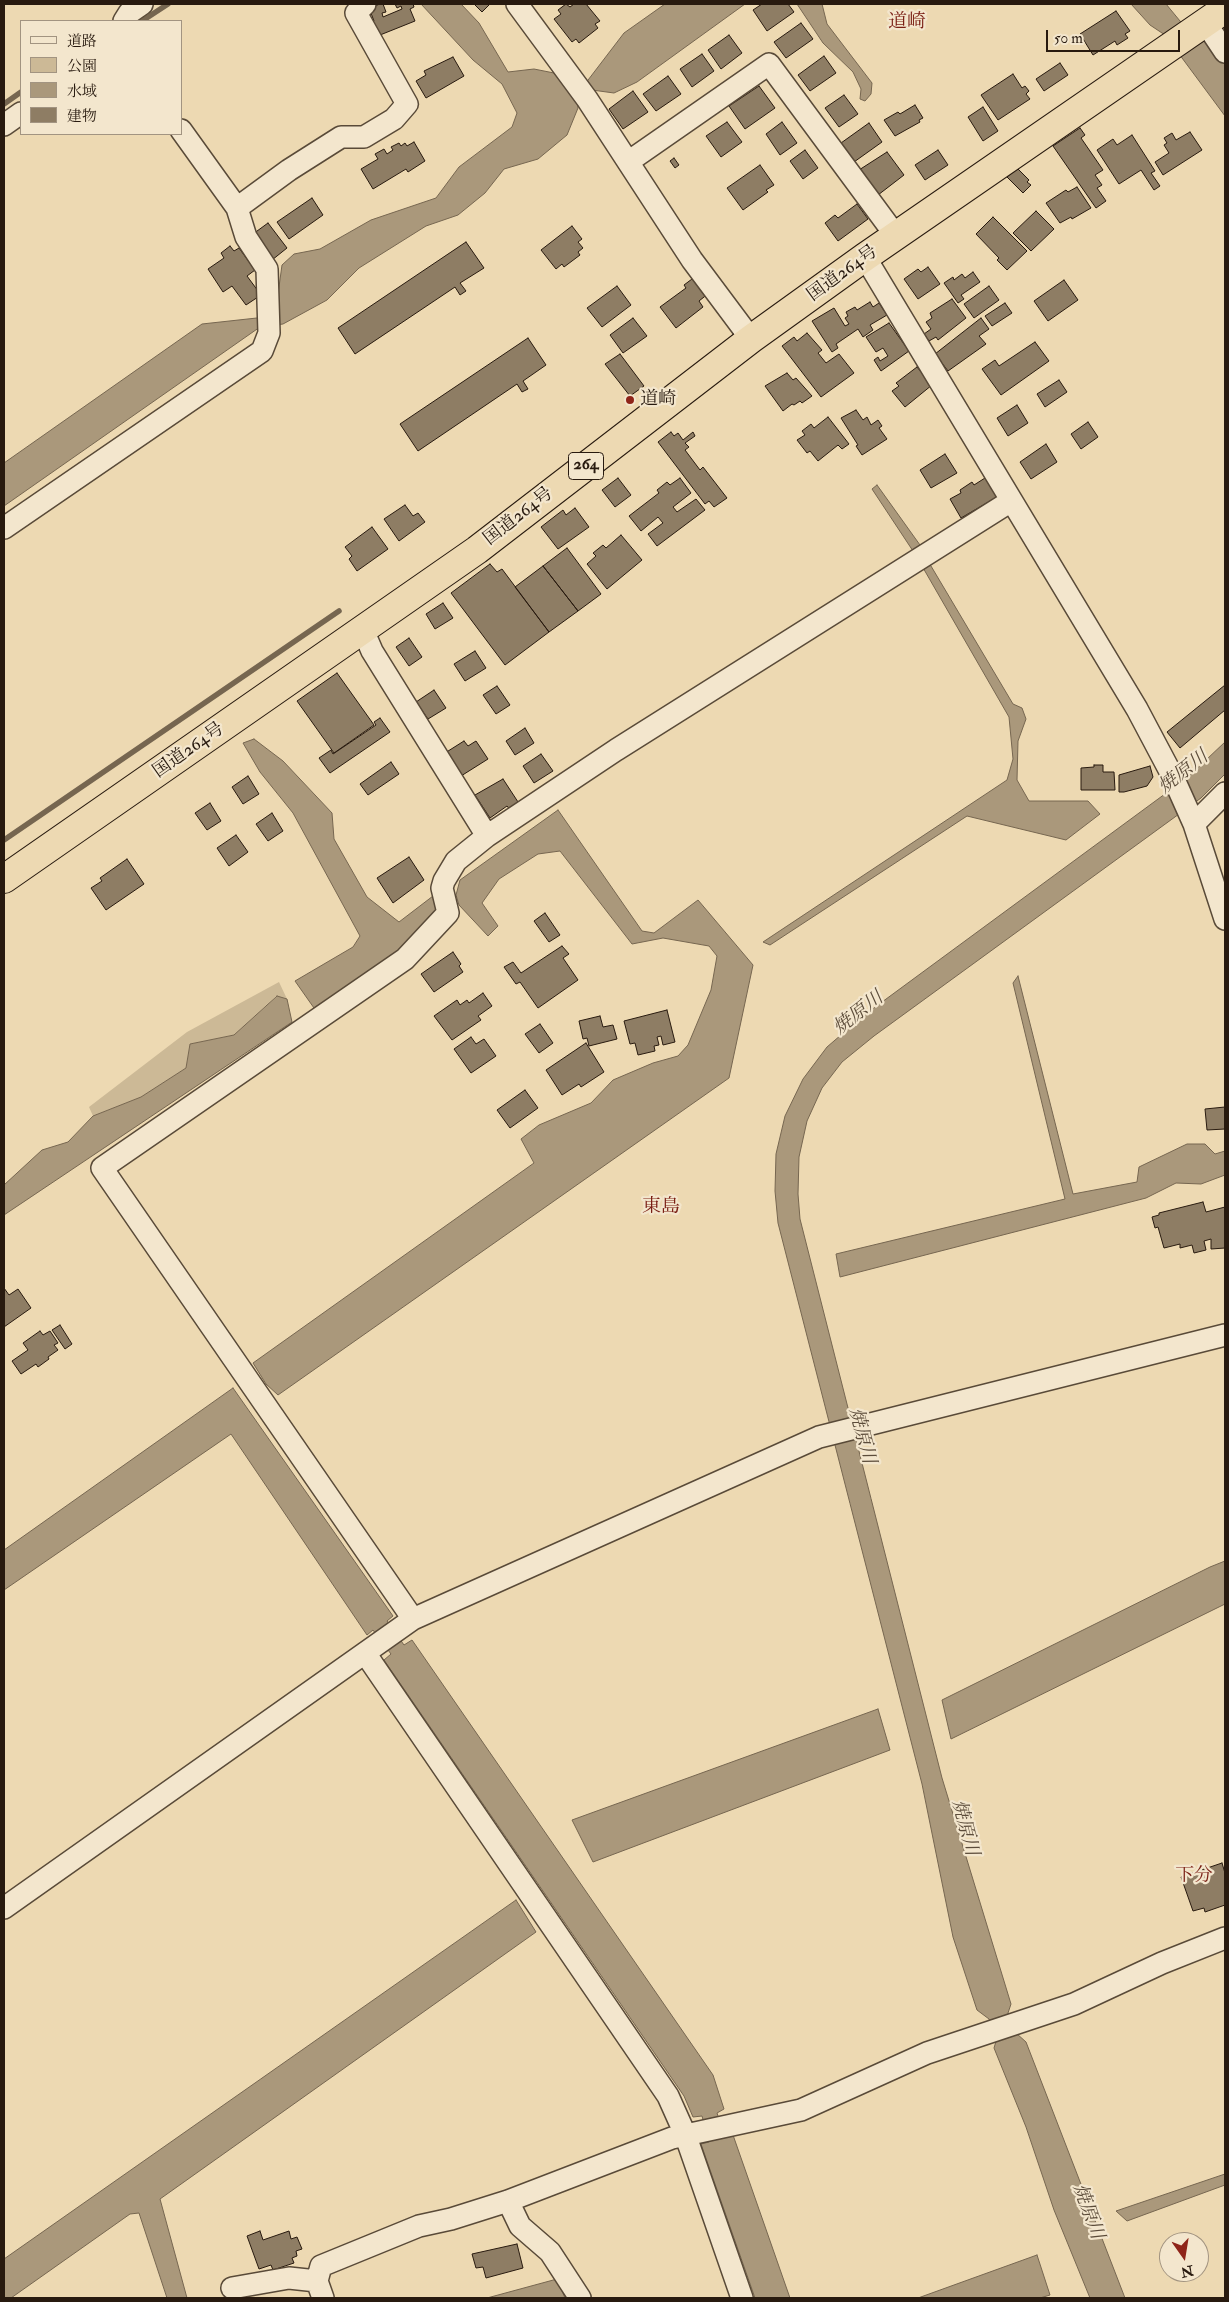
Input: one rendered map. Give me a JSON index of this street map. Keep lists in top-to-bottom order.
{
  "streets": {
    "highway": ["国道264号", "264"]
  },
  "districts": ["道崎", "東島", "下分"],
  "water": ["焼原川"],
  "places": ["道崎"],
  "legend": [
    "道路",
    "公園",
    "水域",
    "建物"
  ],
  "scale_bar": "50 m",
  "north": "bottom"
}
